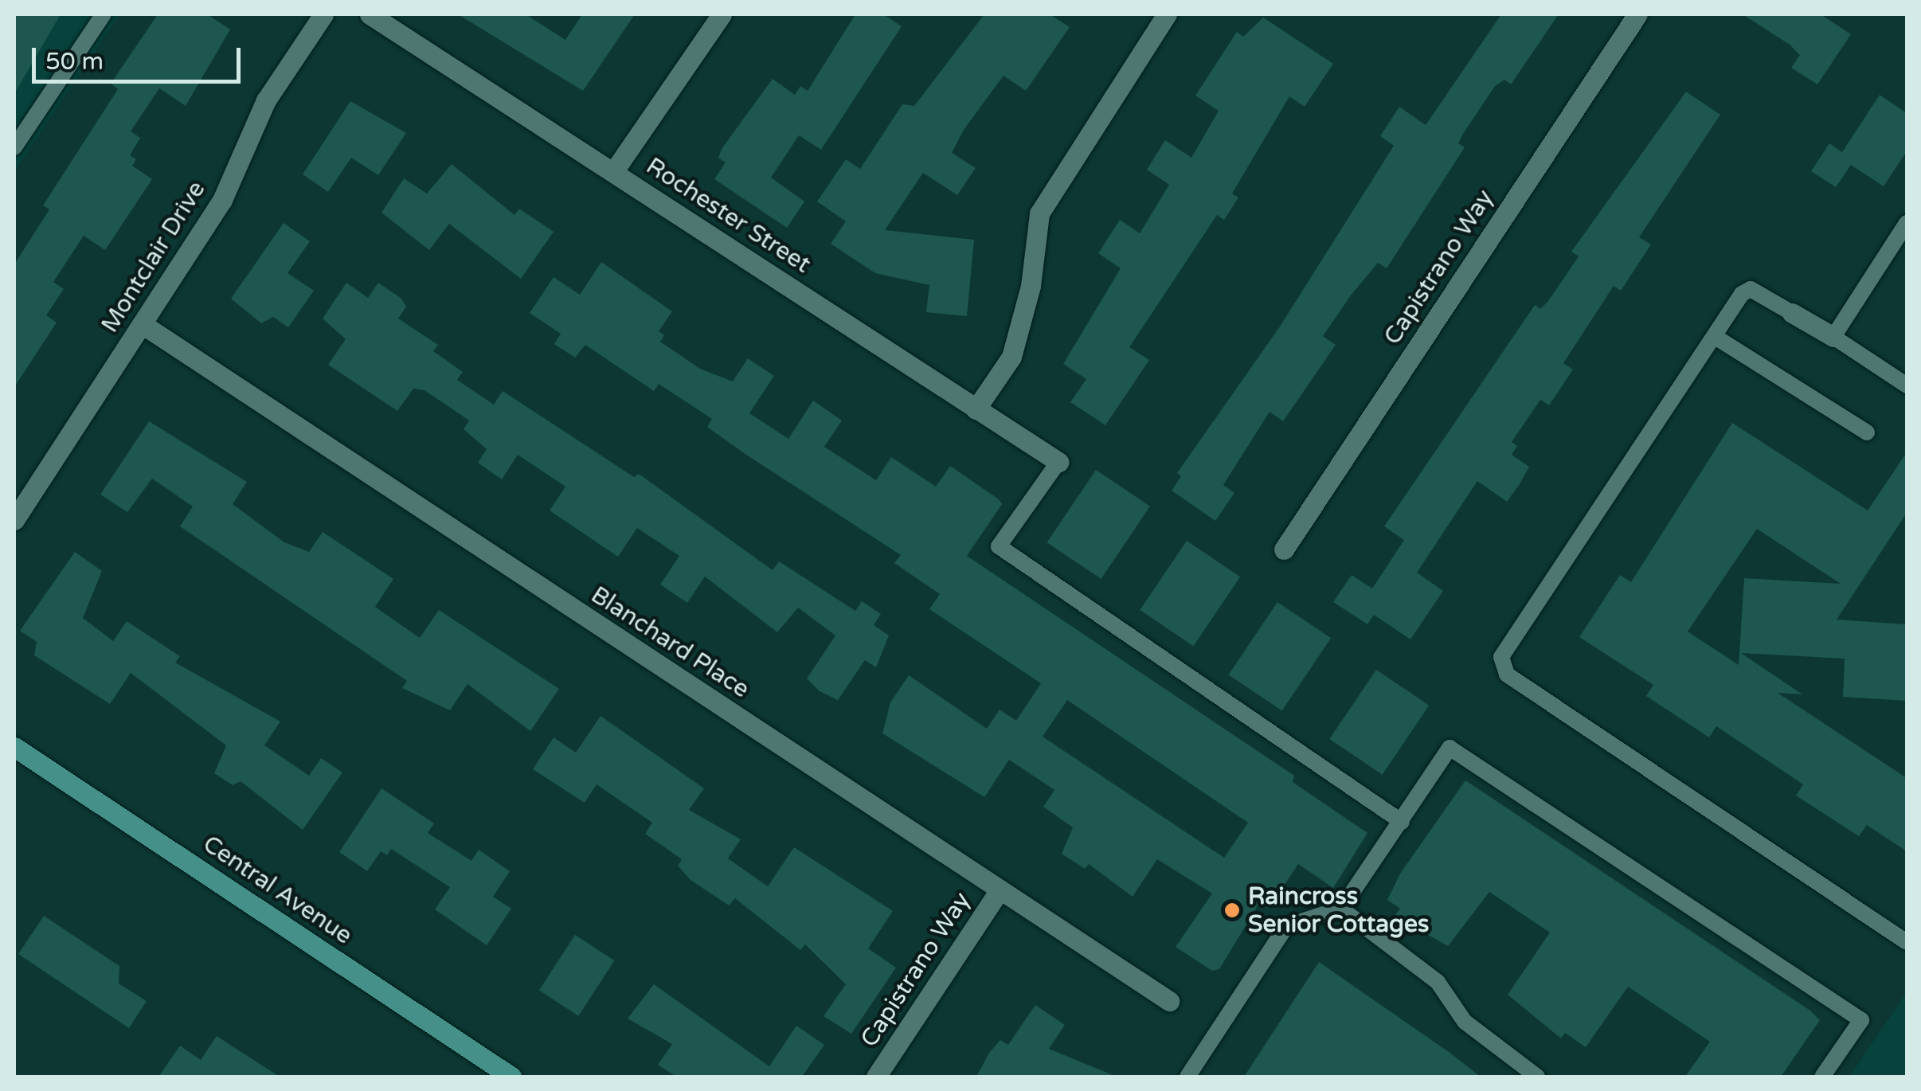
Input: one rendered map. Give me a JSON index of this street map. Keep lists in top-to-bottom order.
{
  "streets": {
    "main road": ["Central Avenue"],
    "street": [
      "Rochester Street",
      "Montclair Drive",
      "Capistrano Way",
      "Blanchard Place"
    ]
  },
  "crossings": [
    ["Montclair Drive", "Blanchard Place"],
    ["Capistrano Way", "Blanchard Place"]
  ],
  "places": ["Raincross Senior Cottages"],
  "scale_bar": "50 m"
}
